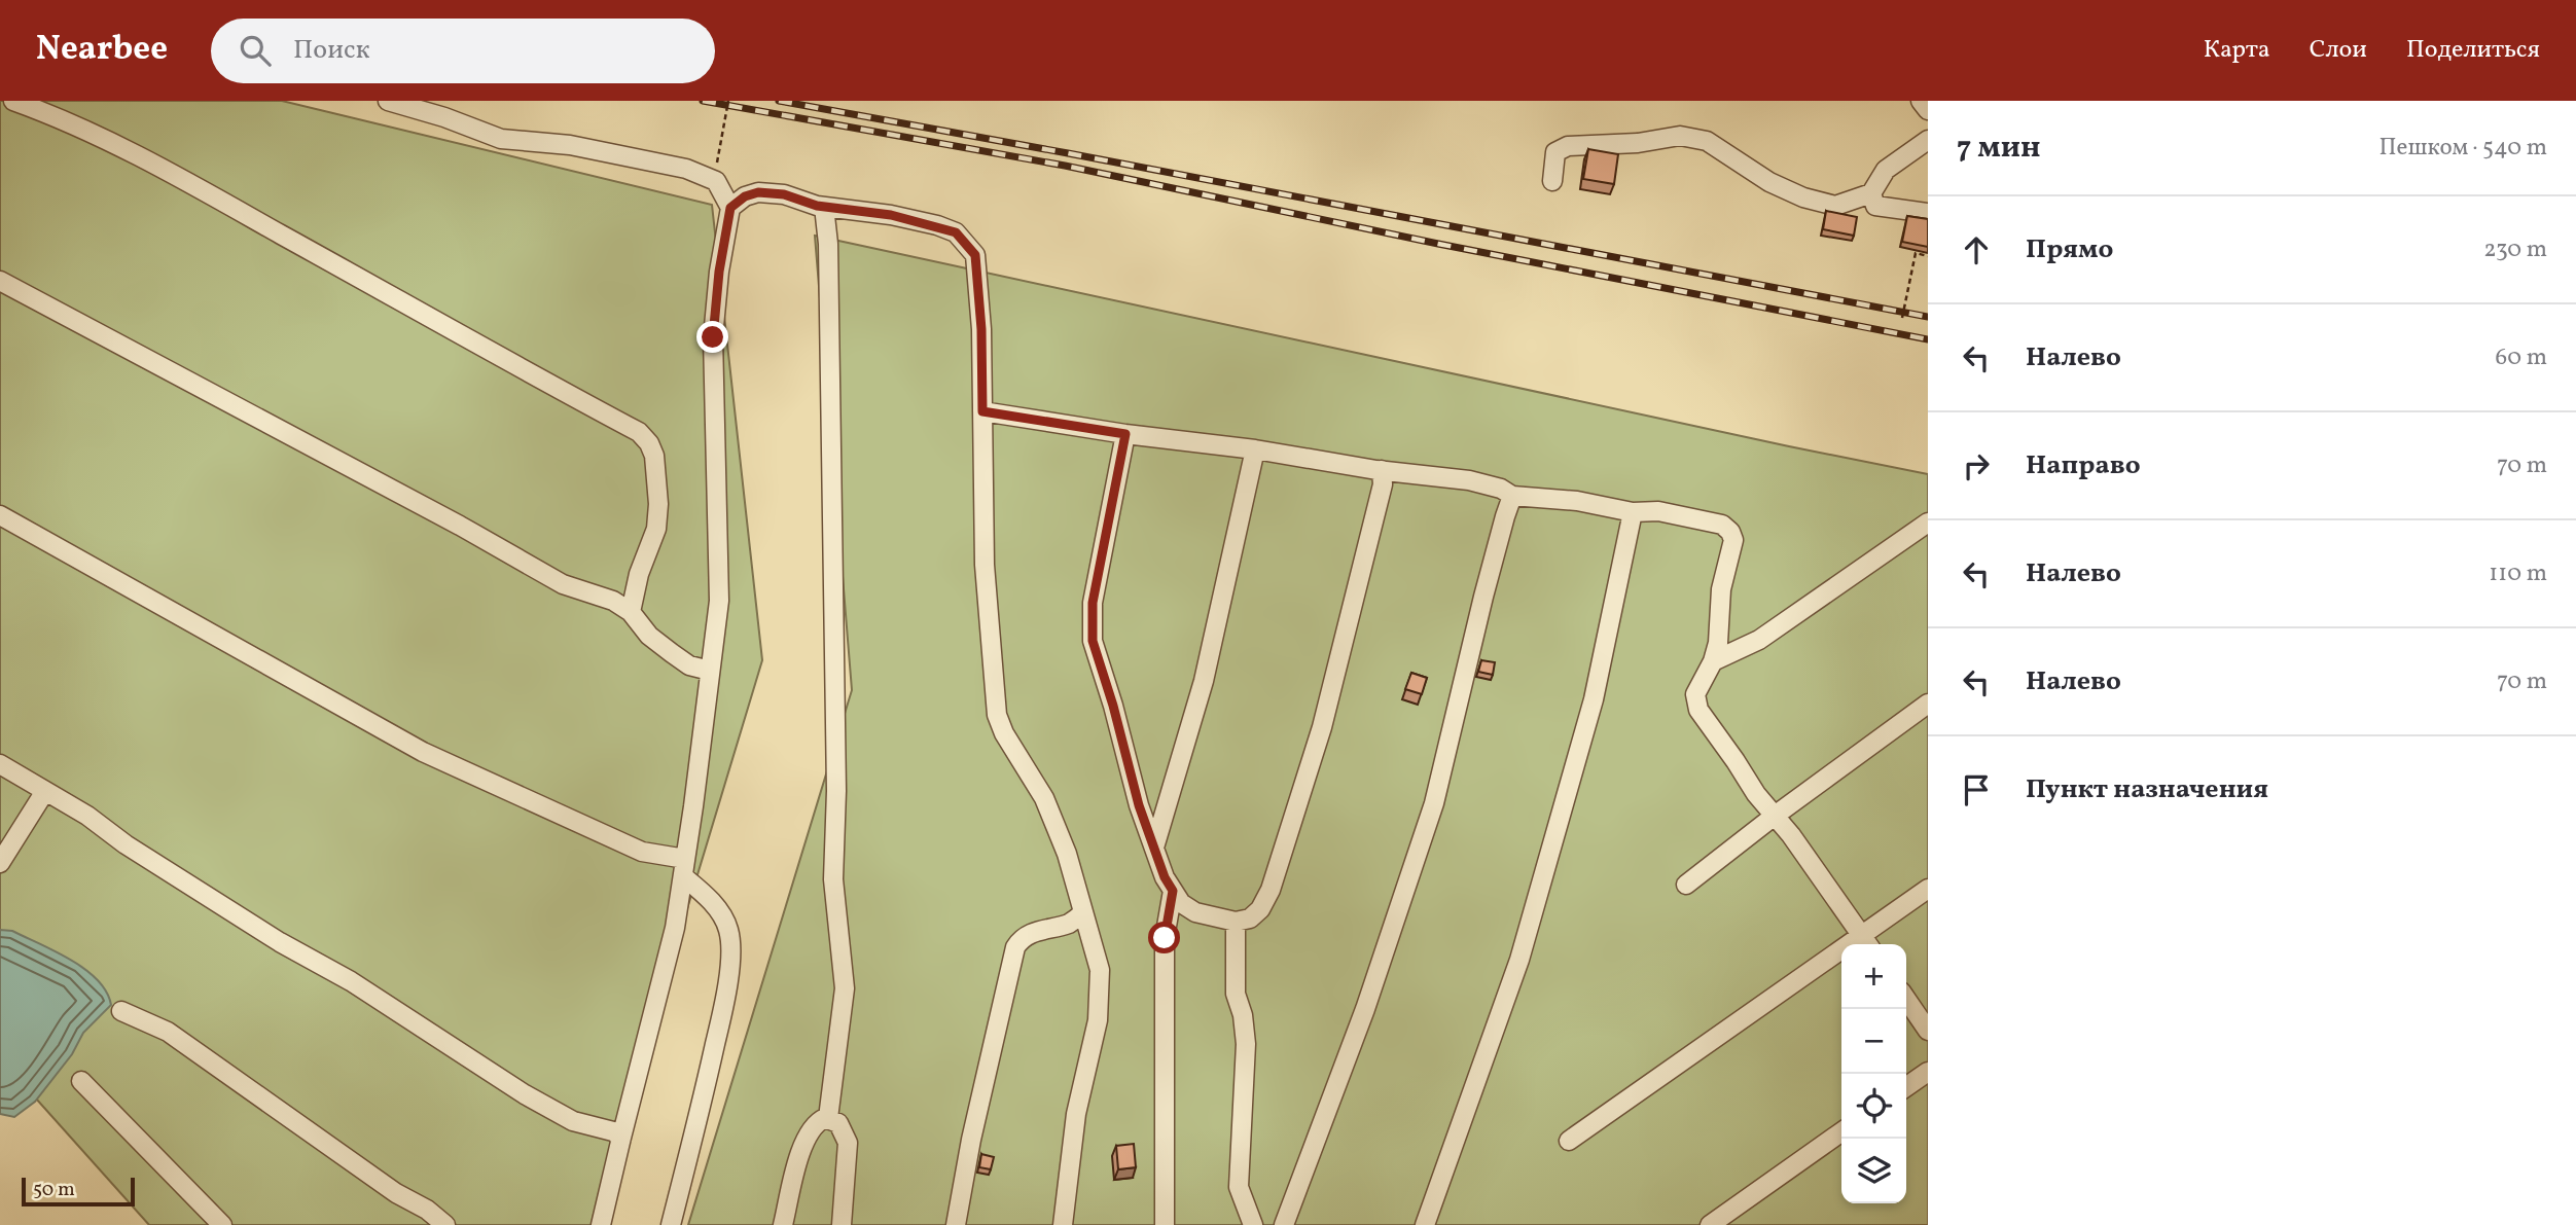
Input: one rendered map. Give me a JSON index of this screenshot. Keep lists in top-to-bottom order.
{
  "scale_bar": "50 m",
  "page": {
    "header": "Nearbee",
    "search": "Поиск",
    "nav": ["Карта", "Слои", "Поделиться"],
    "heading": ["7 мин", "Пешком · 540 m"],
    "list": [
      ["Прямо", "230 m"],
      ["Налево", "60 m"],
      ["Направо", "70 m"],
      ["Налево", "110 m"],
      ["Налево", "70 m"],
      "Пункт назначения"
    ],
    "map_buttons": ["+", "−"],
    "scale": "50 m"
  }
}
